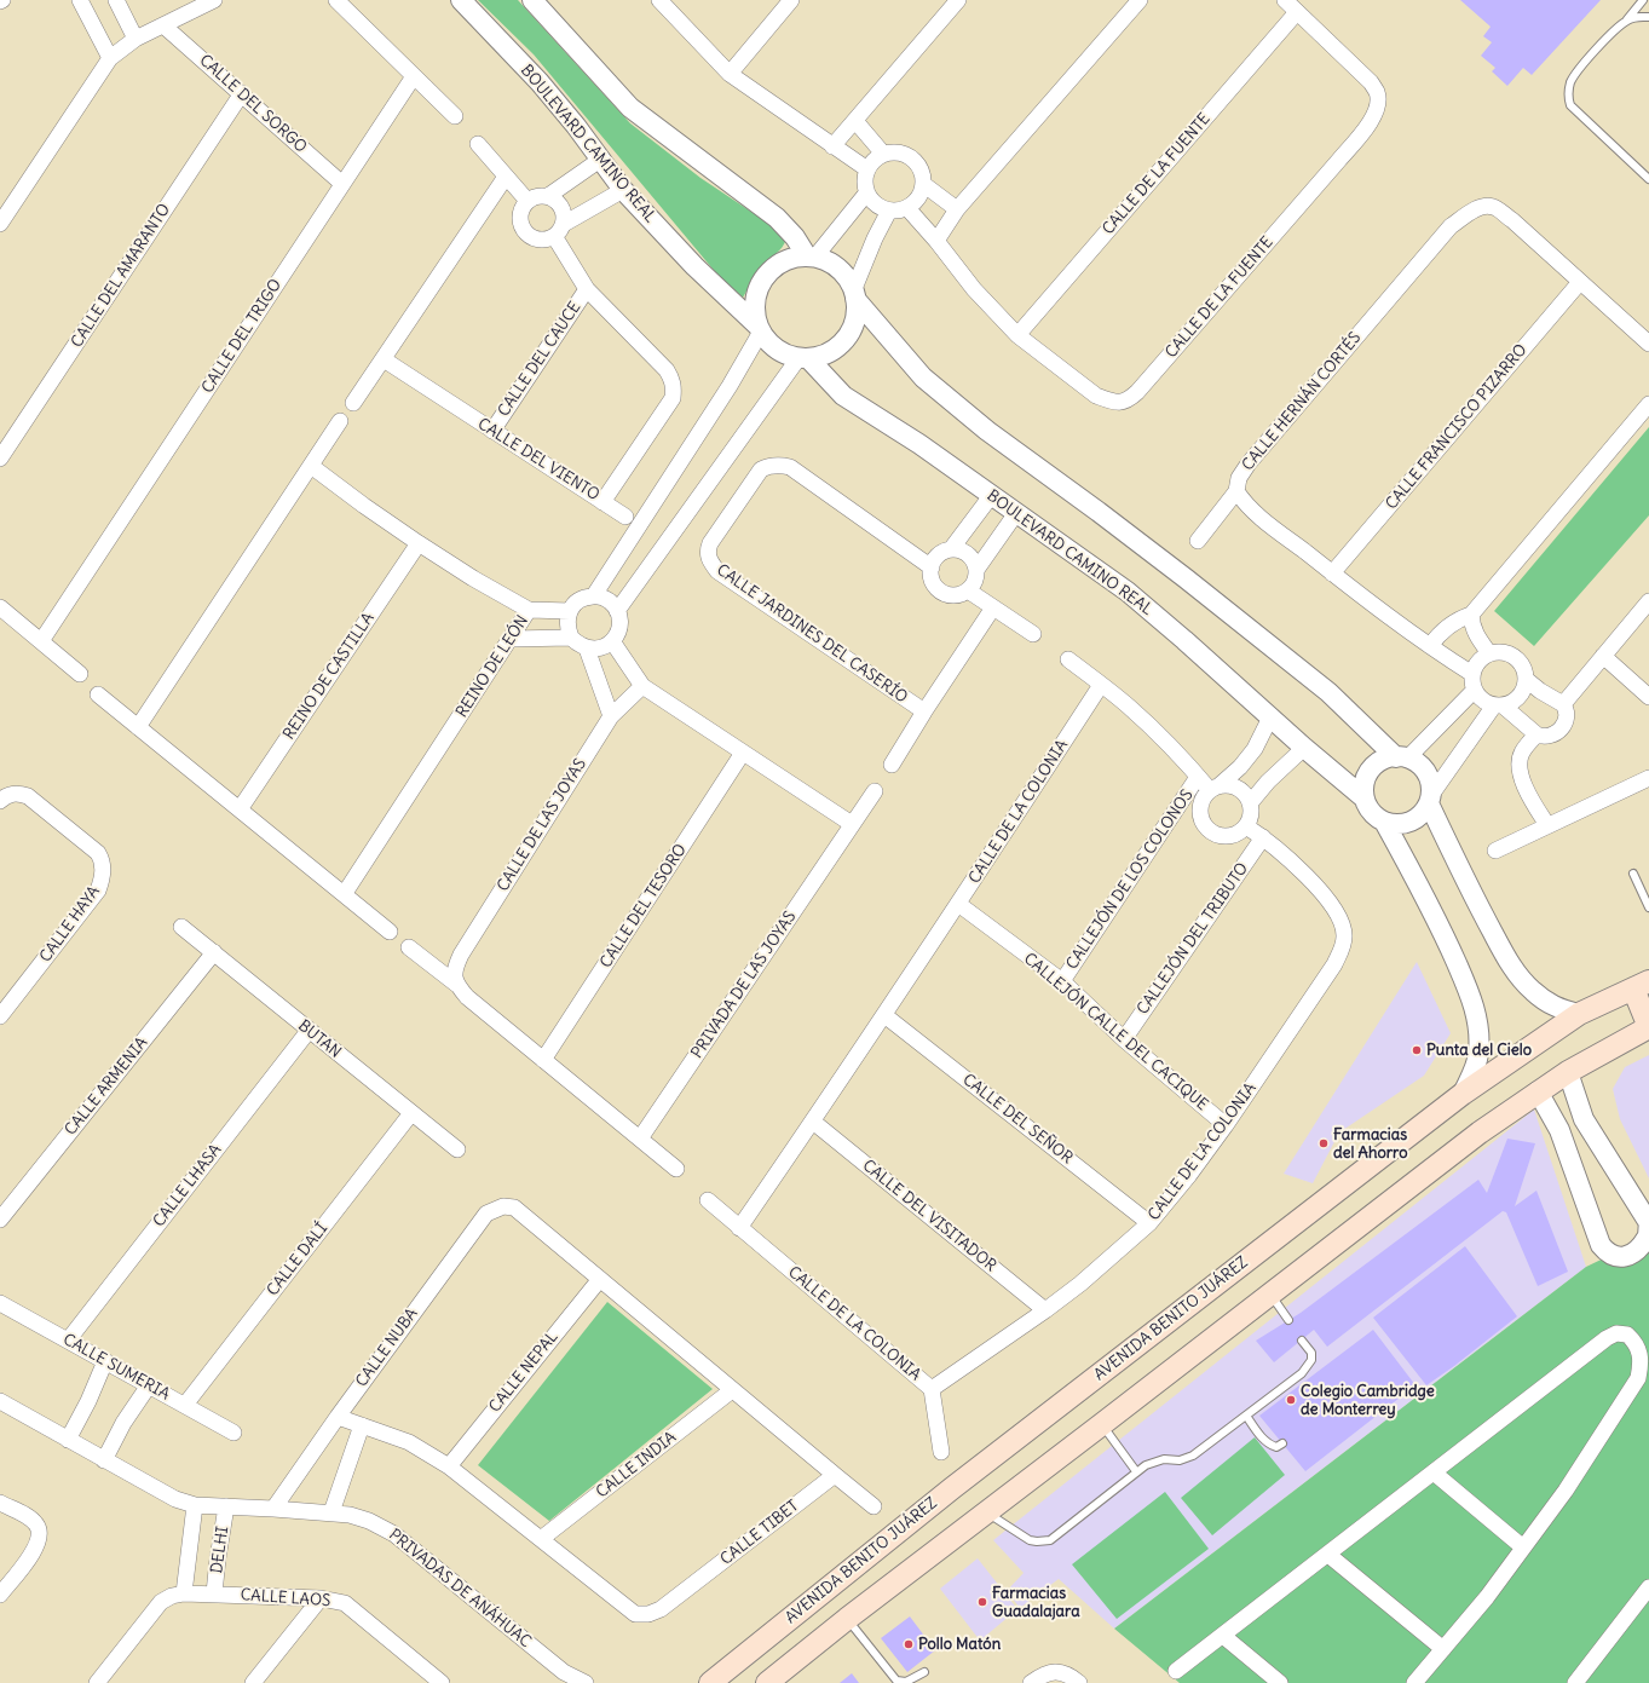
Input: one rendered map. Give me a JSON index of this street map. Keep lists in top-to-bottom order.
{
  "streets": {
    "main road": ["AVENIDA BENITO JUÁREZ"],
    "street": [
      "CALLE DEL SORGO",
      "BOULEVARD CAMINO REAL",
      "CALLE DE LA FUENTE",
      "CALLE DEL AMARANTO",
      "CALLE DEL TRIGO",
      "CALLE DEL CAUCE",
      "CALLE HERNÁN CORTÉS",
      "CALLE FRANCISCO PIZARRO",
      "CALLE DEL VIENTO",
      "CALLE JARDINES DEL CASERÍO",
      "REINO DE LEÓN",
      "REINO DE CASTILLA",
      "CALLE DE LA COLONIA",
      "CALLE DE LAS JOYAS",
      "CALLEJÓN DE LOS COLONOS",
      "CALLE DEL TESORO",
      "CALLE HAYA",
      "CALLEJÓN DEL TRIBUTO",
      "PRIVADA DE LAS JOYAS",
      "CALLEJÓN CALLE DEL CACIQUE",
      "BUTAN",
      "CALLE ARMENIA",
      "CALLE DEL SEÑOR",
      "CALLE LHASA",
      "CALLE DEL VISITADOR",
      "CALLE DALÍ",
      "CALLE NUBA",
      "CALLE SUMERIA",
      "CALLE NEPAL",
      "CALLE INDIA",
      "CALLE TIBET",
      "DELHI",
      "PRIVADAS DE ANÁHUAC",
      "CALLE LAOS"
    ]
  },
  "crossings": [
    ["CALLE DEL SORGO", "CALLE DEL AMARANTO"],
    ["CALLE DEL SORGO", "CALLE DEL TRIGO"],
    ["CALLE DEL CAUCE", "CALLE DEL VIENTO"],
    ["CALLE HERNÁN CORTÉS", "CALLE FRANCISCO PIZARRO"],
    ["REINO DE LEÓN", "REINO DE CASTILLA"],
    ["CALLE DE LA COLONIA", "CALLEJÓN DEL TRIBUTO"],
    ["CALLE DE LA COLONIA", "CALLEJÓN CALLE DEL CACIQUE"],
    ["CALLE DE LA COLONIA", "CALLE DEL SEÑOR"],
    ["CALLE DE LA COLONIA", "CALLE DEL VISITADOR"],
    ["CALLEJÓN DE LOS COLONOS", "CALLEJÓN CALLE DEL CACIQUE"],
    ["CALLEJÓN DEL TRIBUTO", "CALLEJÓN CALLE DEL CACIQUE"],
    ["BUTAN", "CALLE ARMENIA"],
    ["BUTAN", "CALLE LHASA"],
    ["BUTAN", "CALLE DALÍ"],
    ["CALLE LHASA", "CALLE SUMERIA"],
    ["CALLE DALÍ", "CALLE SUMERIA"],
    ["CALLE NUBA", "CALLE NEPAL"],
    ["CALLE NUBA", "CALLE TIBET"],
    ["CALLE NUBA", "PRIVADAS DE ANÁHUAC"],
    ["CALLE NEPAL", "CALLE TIBET"],
    ["CALLE INDIA", "CALLE TIBET"],
    ["DELHI", "PRIVADAS DE ANÁHUAC"],
    ["DELHI", "CALLE LAOS"]
  ],
  "places": [
    "Punta del Cielo",
    "Farmacias del Ahorro",
    "Colegio Cambridge de Monterrey",
    "Farmacias Guadalajara",
    "Pollo Matón"
  ]
}
